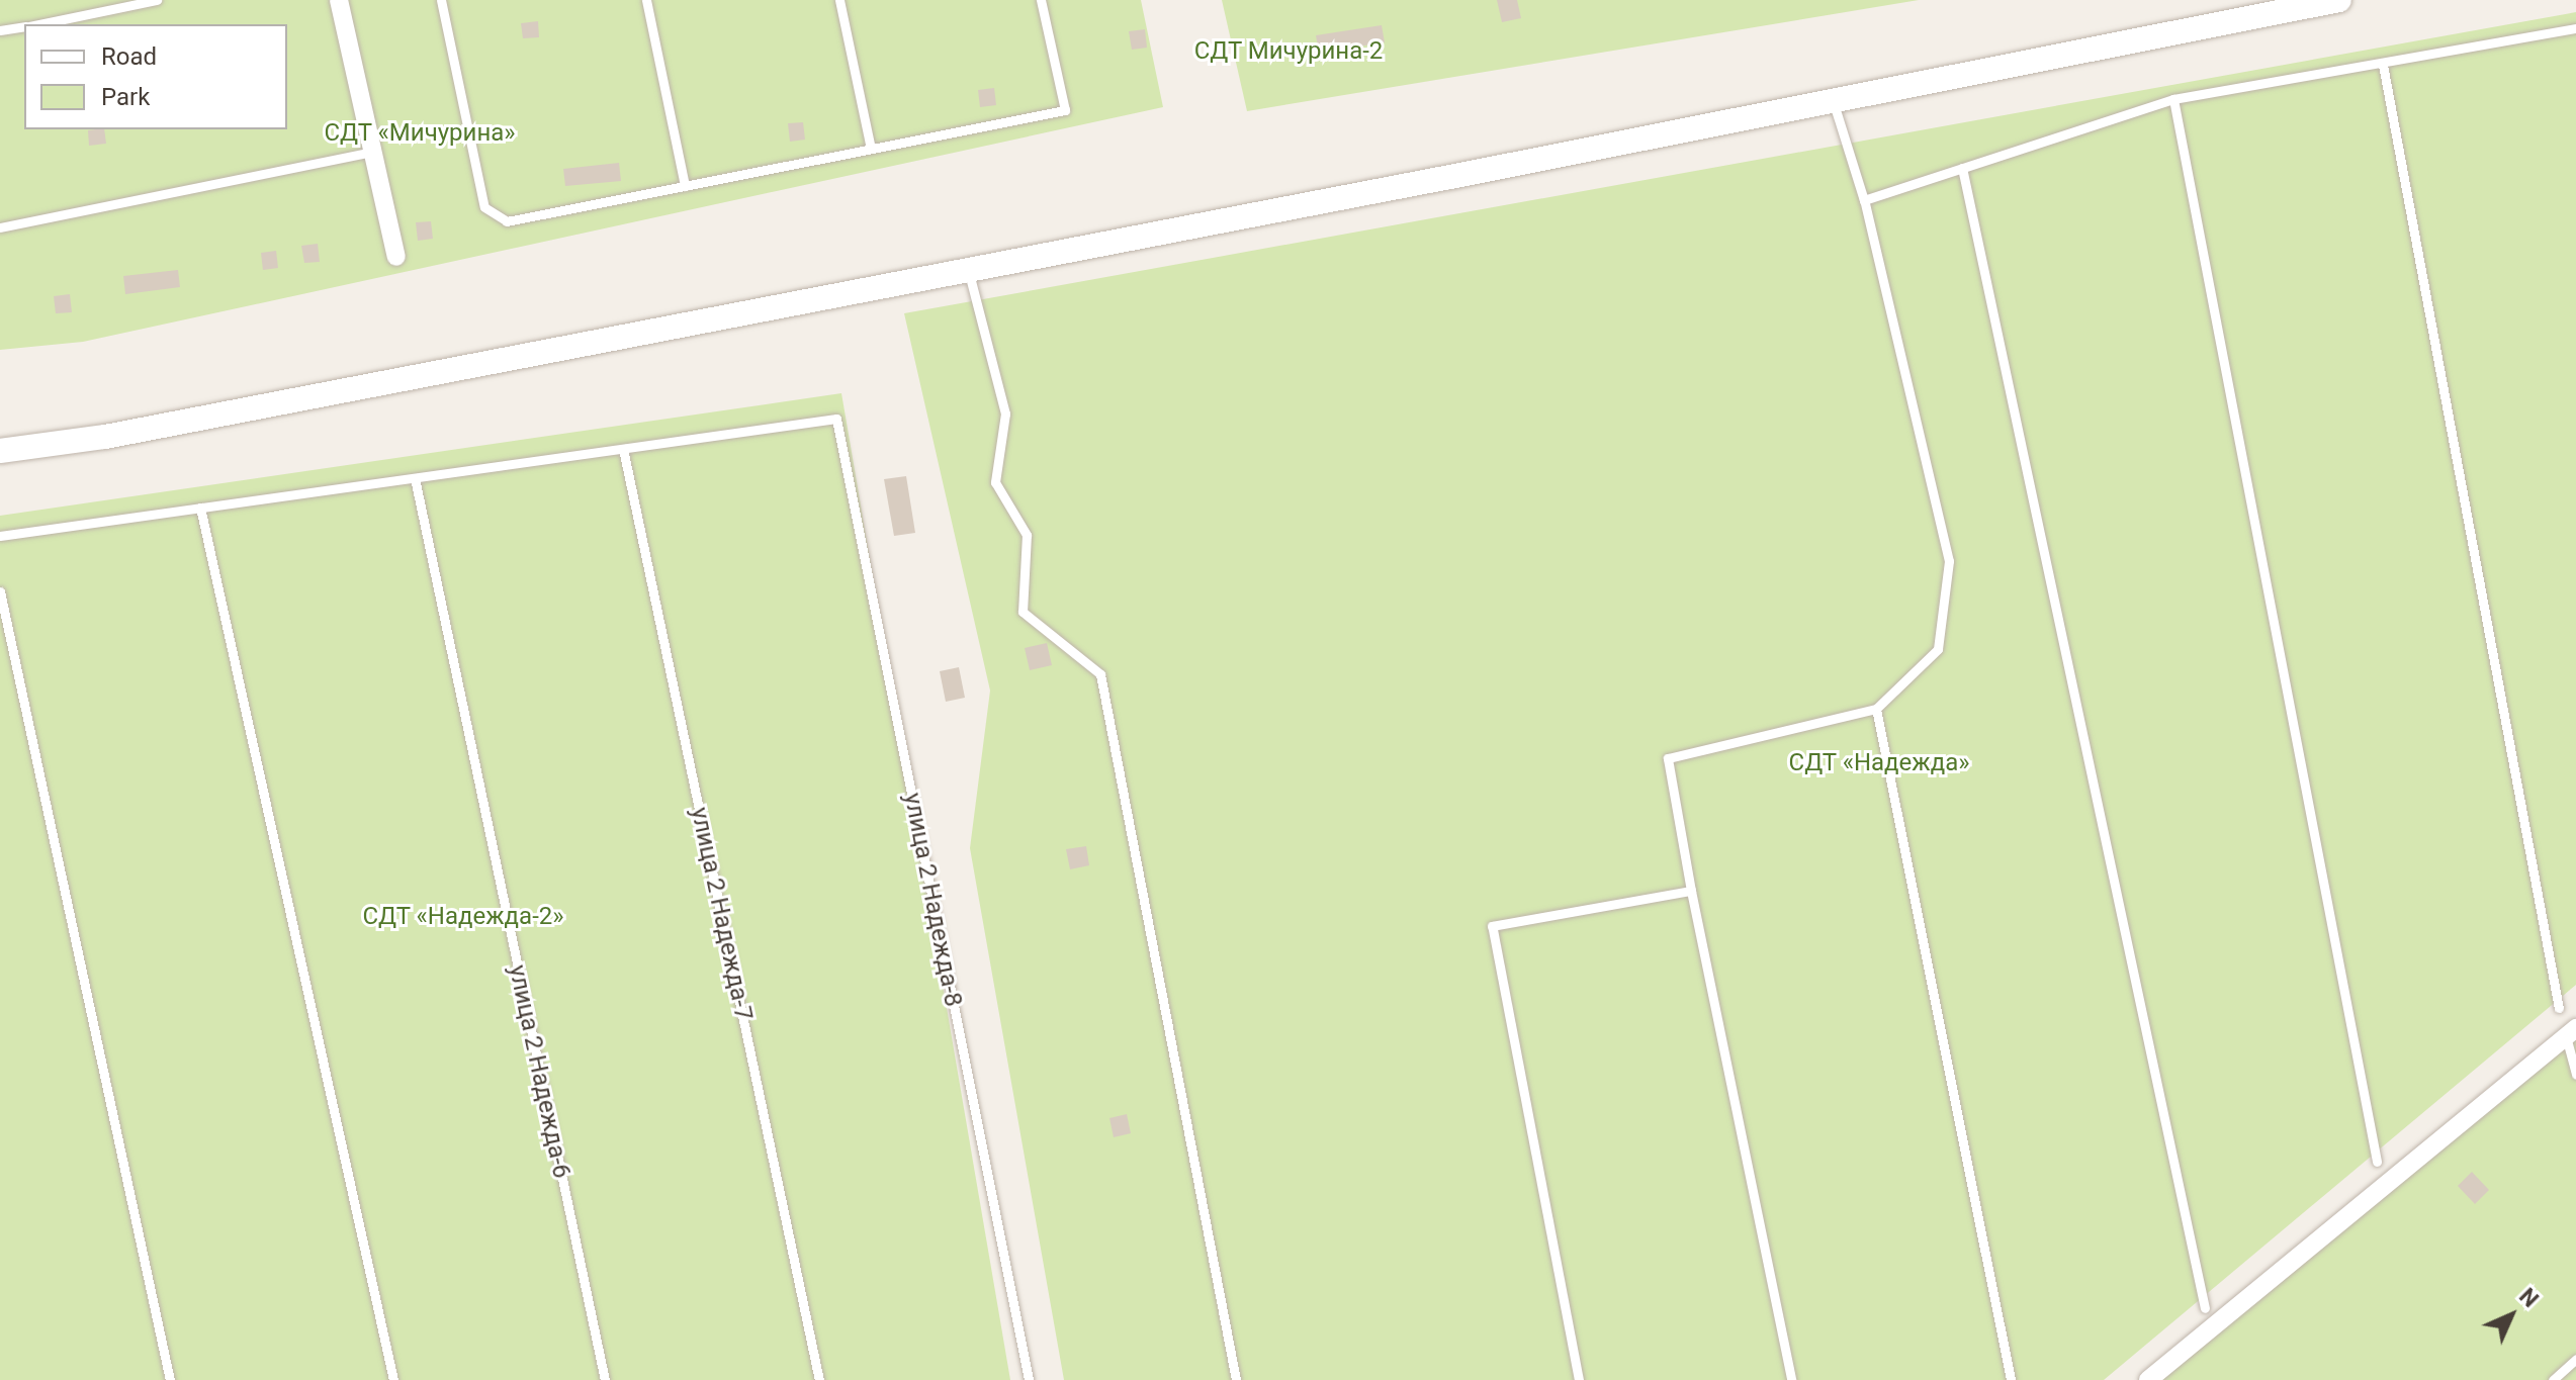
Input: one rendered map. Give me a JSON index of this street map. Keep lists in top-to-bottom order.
{
  "streets": {
    "lane": ["улица 2 Надежда-8", "улица 2 Надежда-7", "улица 2 Надежда-6"]
  },
  "crossings": [
    ["улица 2 Надежда-8", "улица 2 Надежда-7"]
  ],
  "parks": [
    "СДТ Мичурина-2",
    "СДТ «Мичурина»",
    "СДТ «Надежда»",
    "СДТ «Надежда-2»"
  ],
  "legend": ["Road", "Park"],
  "north": "top right"
}
